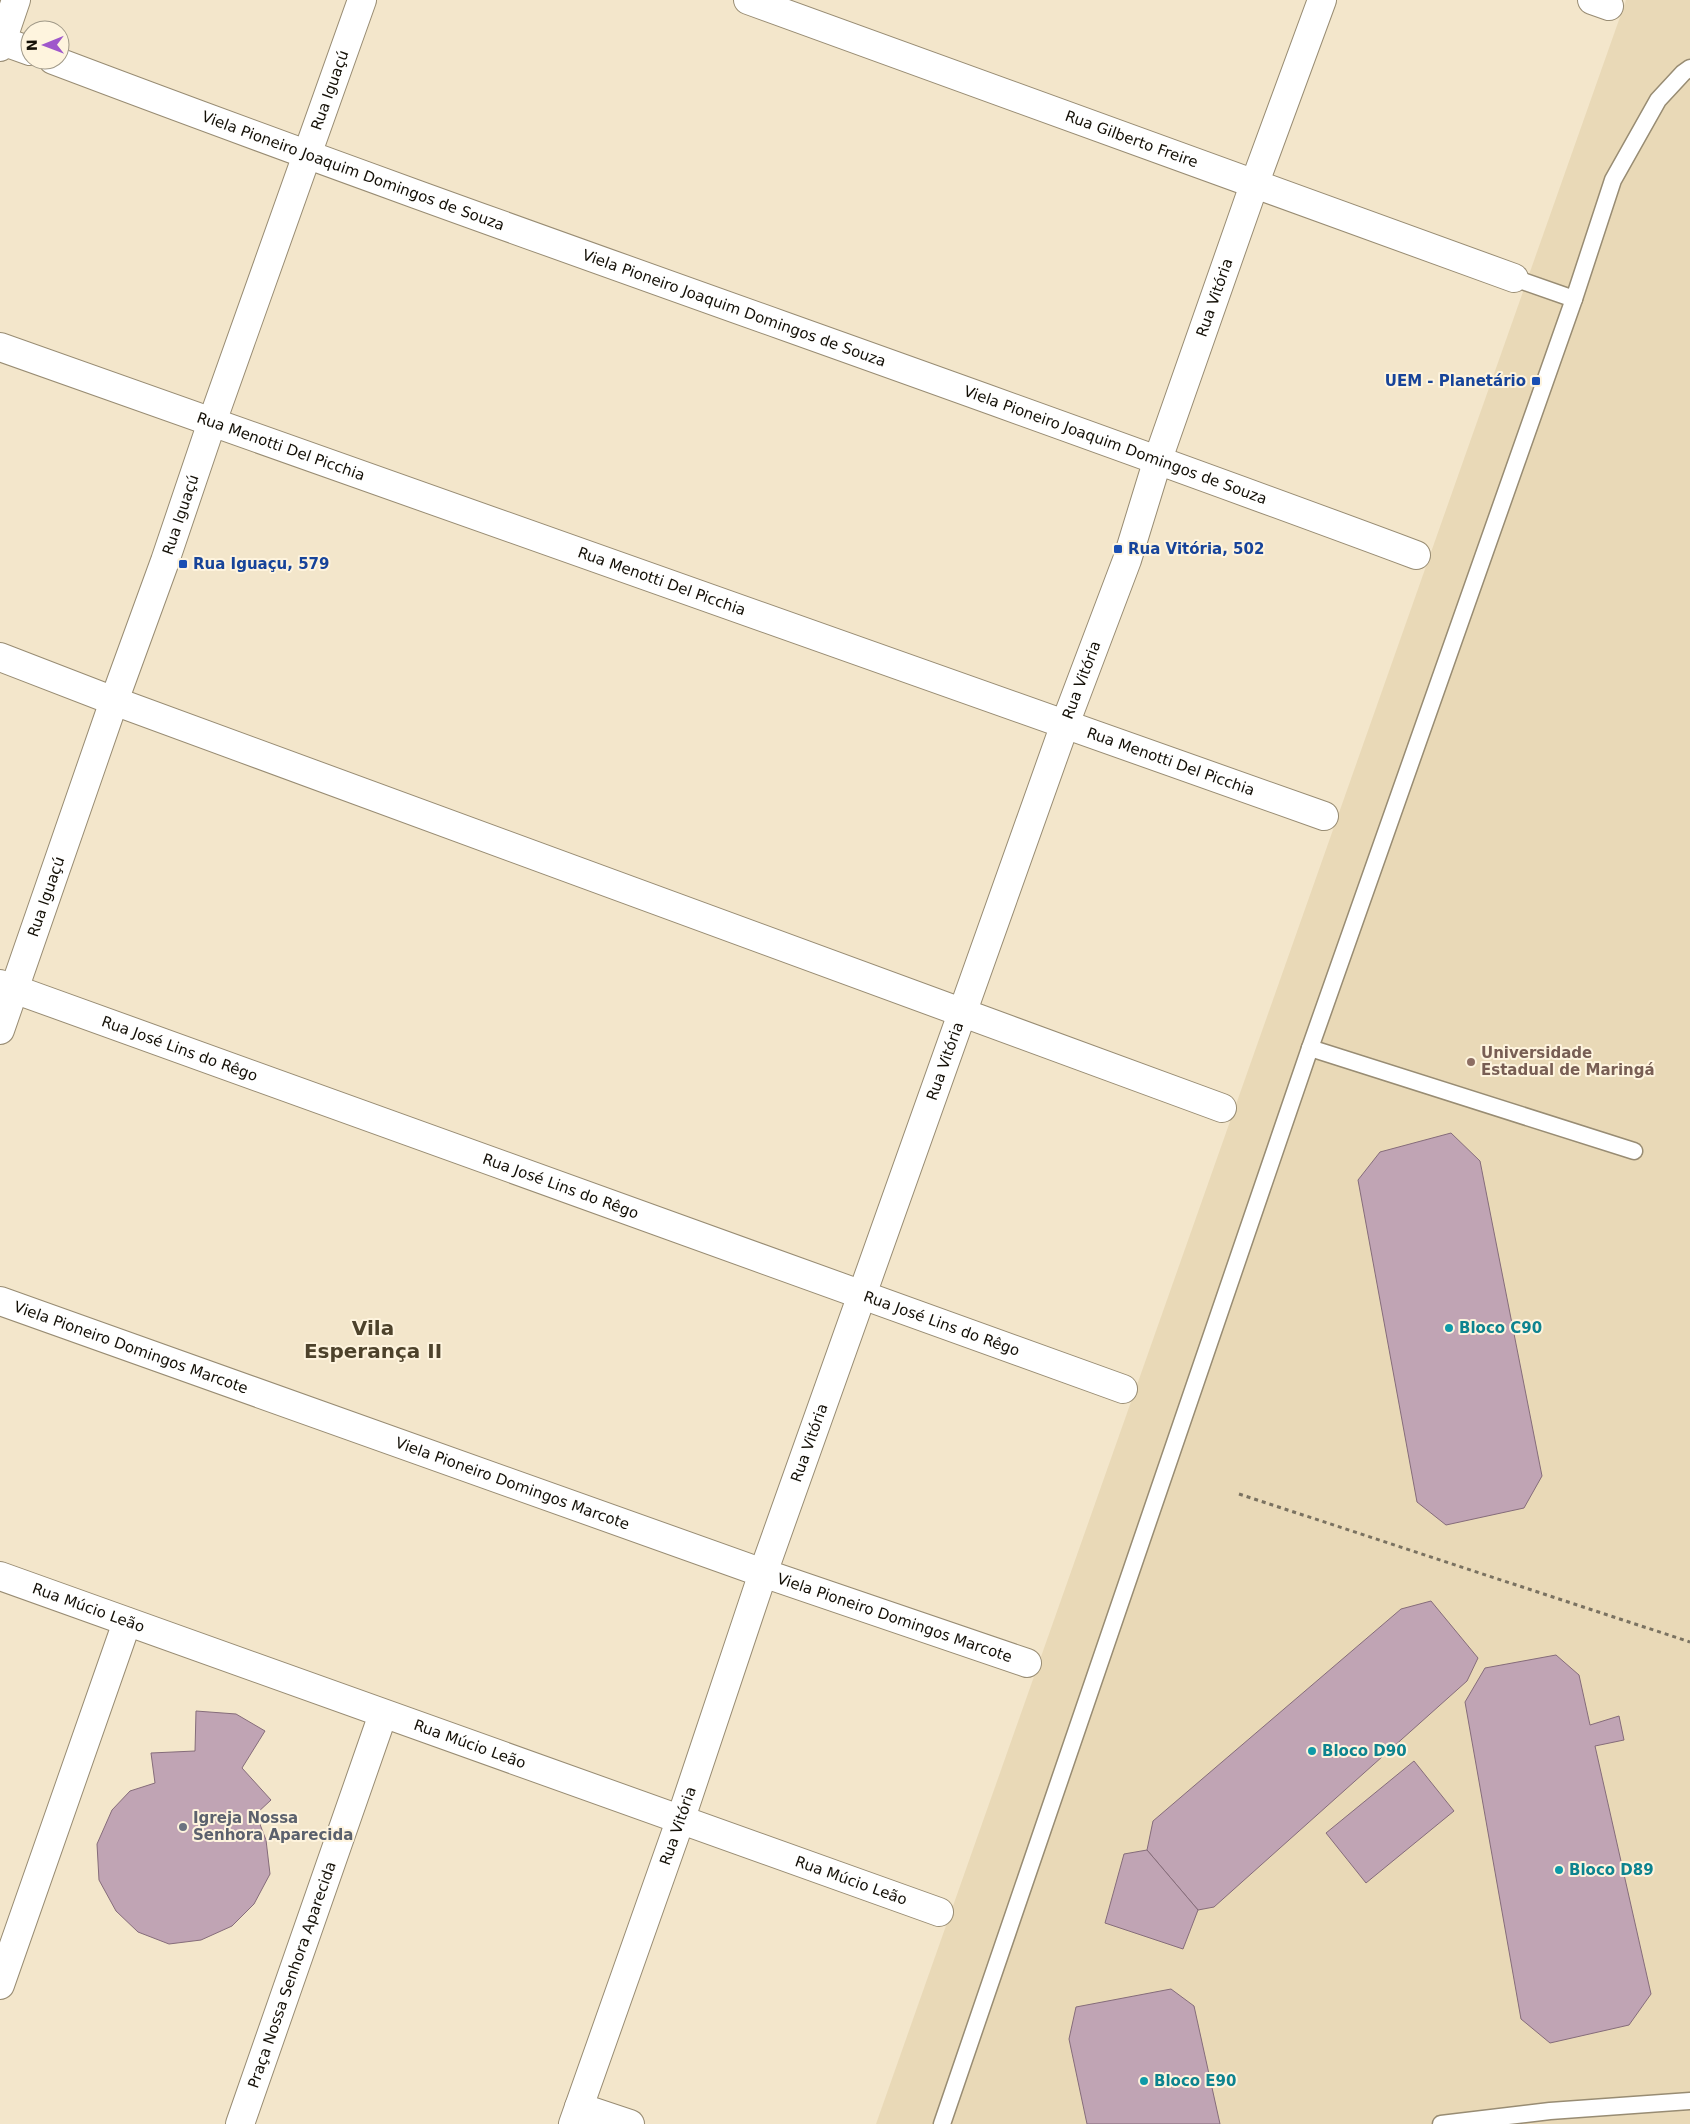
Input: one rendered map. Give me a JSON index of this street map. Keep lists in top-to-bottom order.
{
  "streets": {
    "street": [
      "Rua Iguaçú",
      "Rua Gilberto Freire",
      "Viela Pioneiro Joaquim Domingos de Souza",
      "Rua Vitória",
      "Rua Menotti Del Picchia",
      "Rua José Lins do Rêgo",
      "Viela Pioneiro Domingos Marcote",
      "Rua Múcio Leão",
      "Praça Nossa Senhora Aparecida"
    ]
  },
  "crossings": [
    ["Rua Iguaçú", "Viela Pioneiro Joaquim Domingos de Souza"],
    ["Rua Iguaçú", "Rua Menotti Del Picchia"],
    ["Rua Iguaçú", "Rua José Lins do Rêgo"],
    ["Rua Gilberto Freire", "Rua Vitória"],
    ["Viela Pioneiro Joaquim Domingos de Souza", "Rua Vitória"],
    ["Rua Vitória", "Rua Menotti Del Picchia"],
    ["Rua Vitória", "Rua José Lins do Rêgo"],
    ["Rua Vitória", "Viela Pioneiro Domingos Marcote"],
    ["Rua Vitória", "Rua Múcio Leão"],
    ["Rua Múcio Leão", "Praça Nossa Senhora Aparecida"]
  ],
  "districts": ["Vila Esperança II"],
  "places": {
    "transit": ["UEM - Planetário", "Rua Vitória, 502", "Rua Iguaçu, 579"],
    "other": [
      "Universidade Estadual de Maringá",
      "Bloco C90",
      "Bloco D90",
      "Igreja Nossa Senhora Aparecida",
      "Bloco D89",
      "Bloco E90"
    ]
  },
  "north": "left"
}
